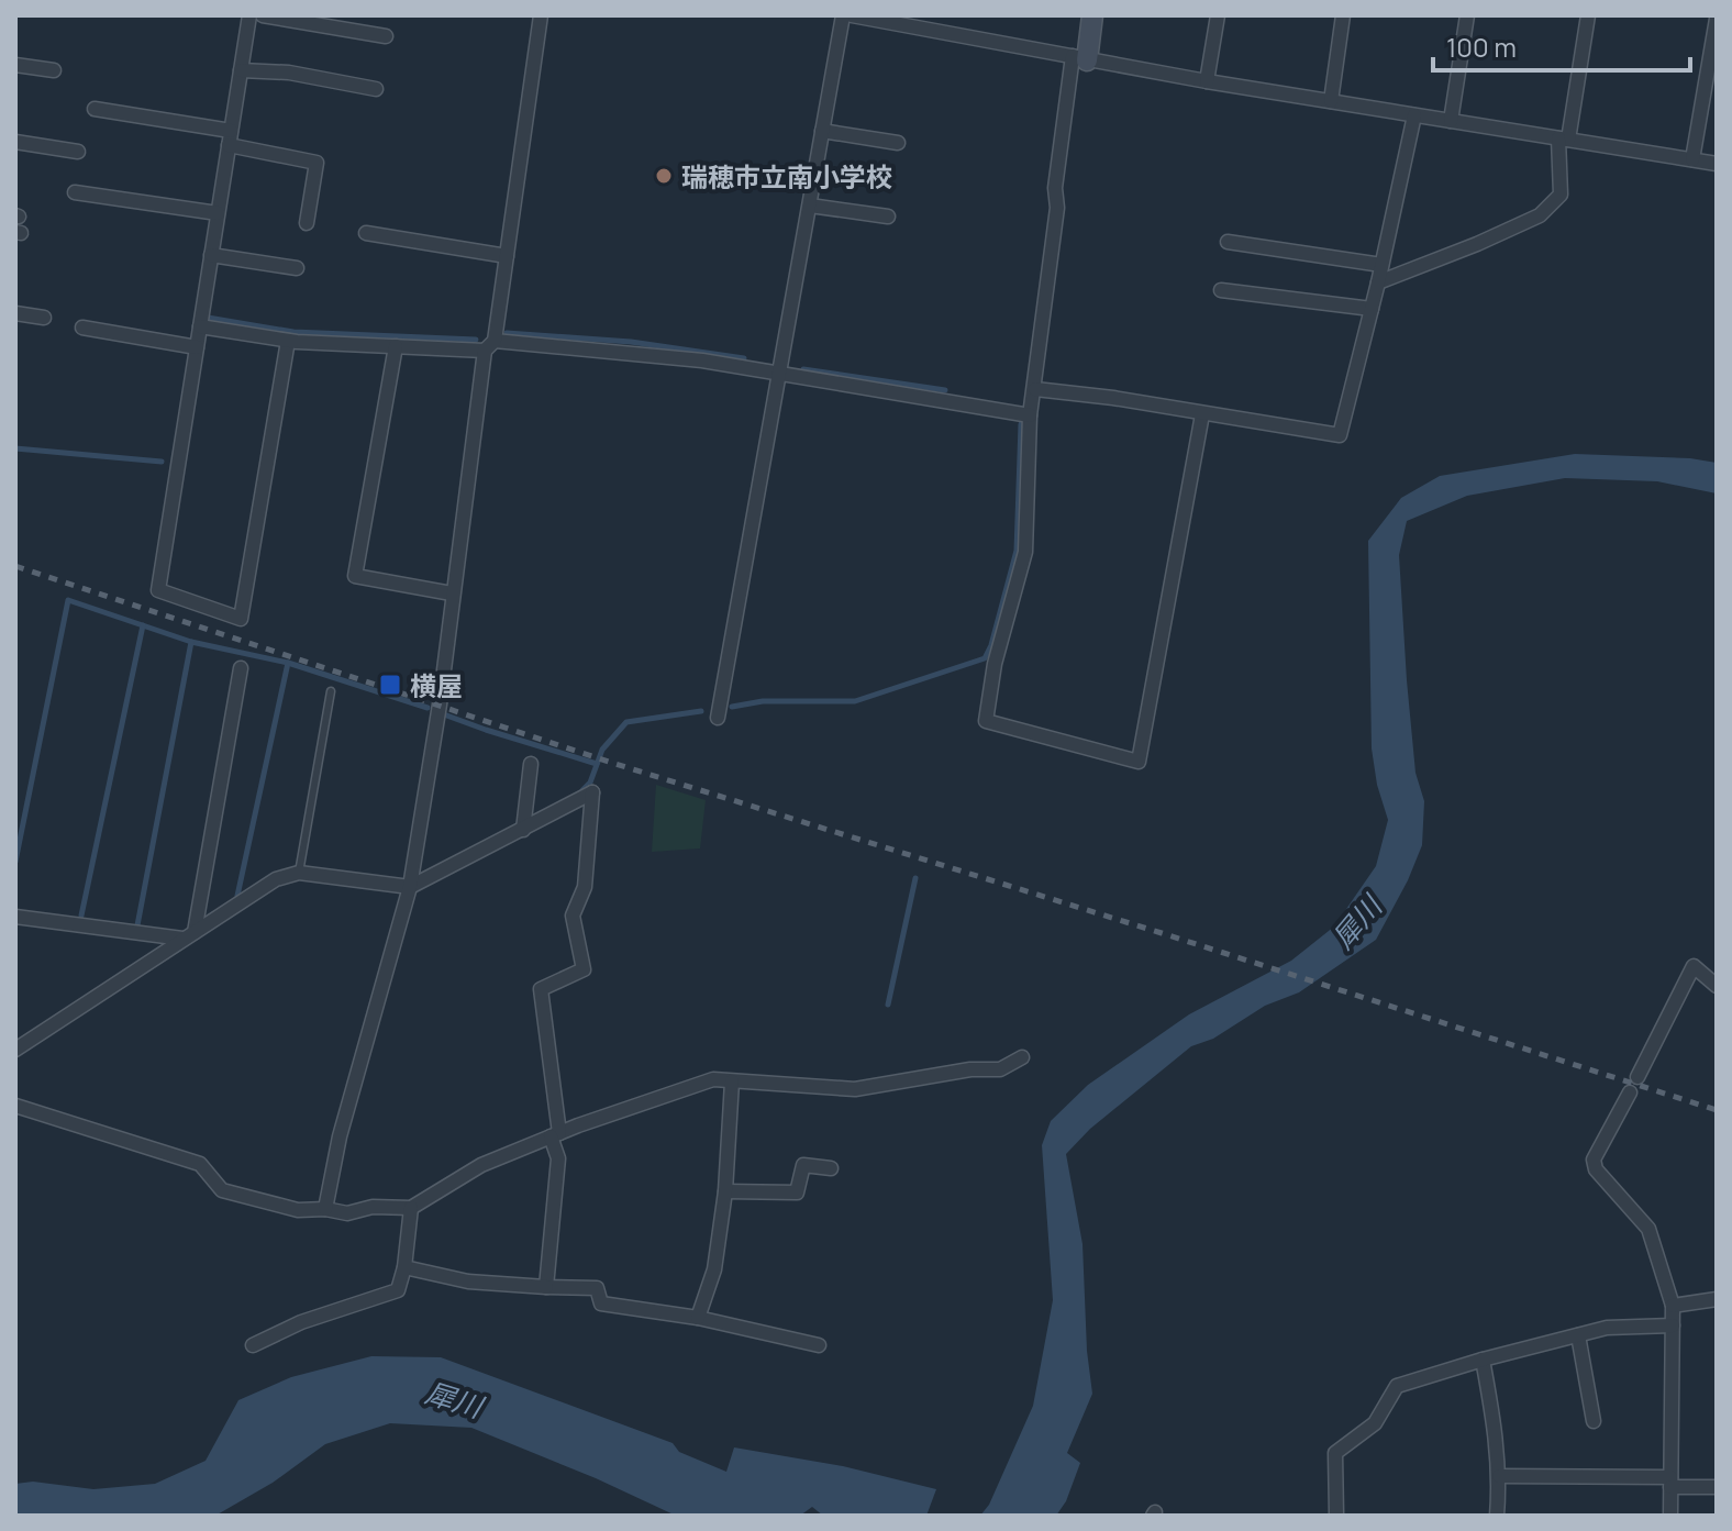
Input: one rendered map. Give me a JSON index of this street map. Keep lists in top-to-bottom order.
{
  "water": ["犀川"],
  "places": {
    "other": ["瑞穂市立南小学校"],
    "transit": ["横屋"]
  },
  "scale_bar": "100 m"
}
